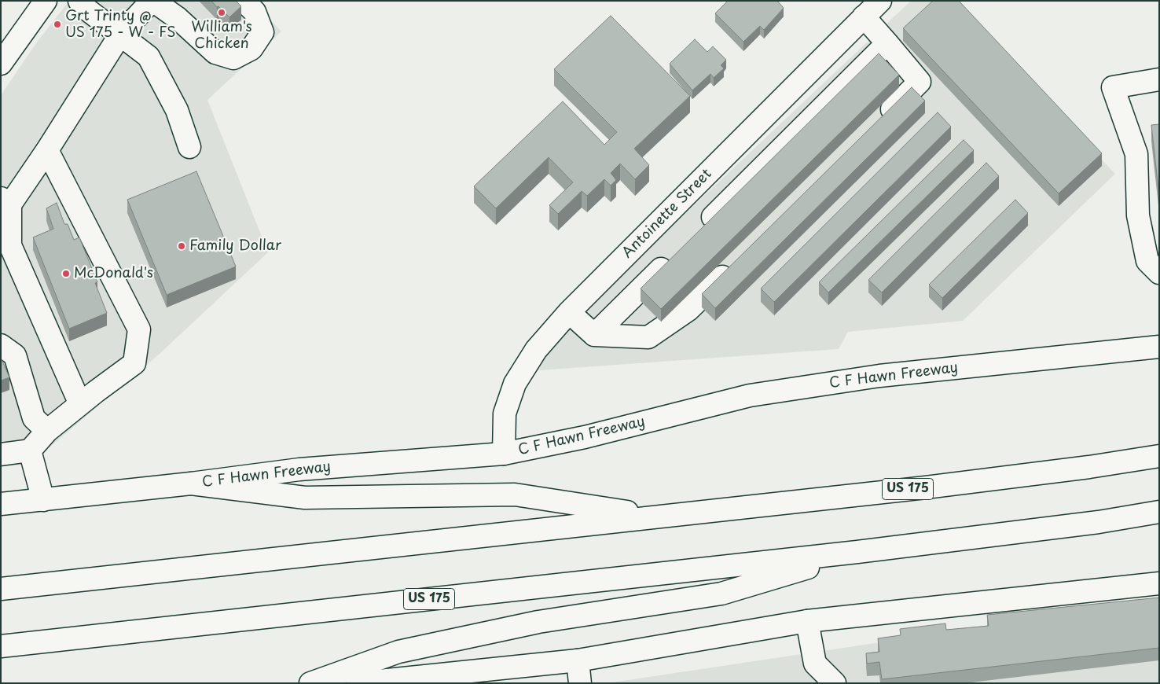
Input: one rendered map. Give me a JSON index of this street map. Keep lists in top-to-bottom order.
{
  "streets": {
    "main road": ["Antoinette Street", "C F Hawn Freeway", "US 175"]
  },
  "crossings": [
    ["Antoinette Street", "C F Hawn Freeway"]
  ],
  "places": [
    "William's Chicken",
    "Grt Trinty @ US 175 - W - FS",
    "Family Dollar",
    "McDonald's"
  ]
}
